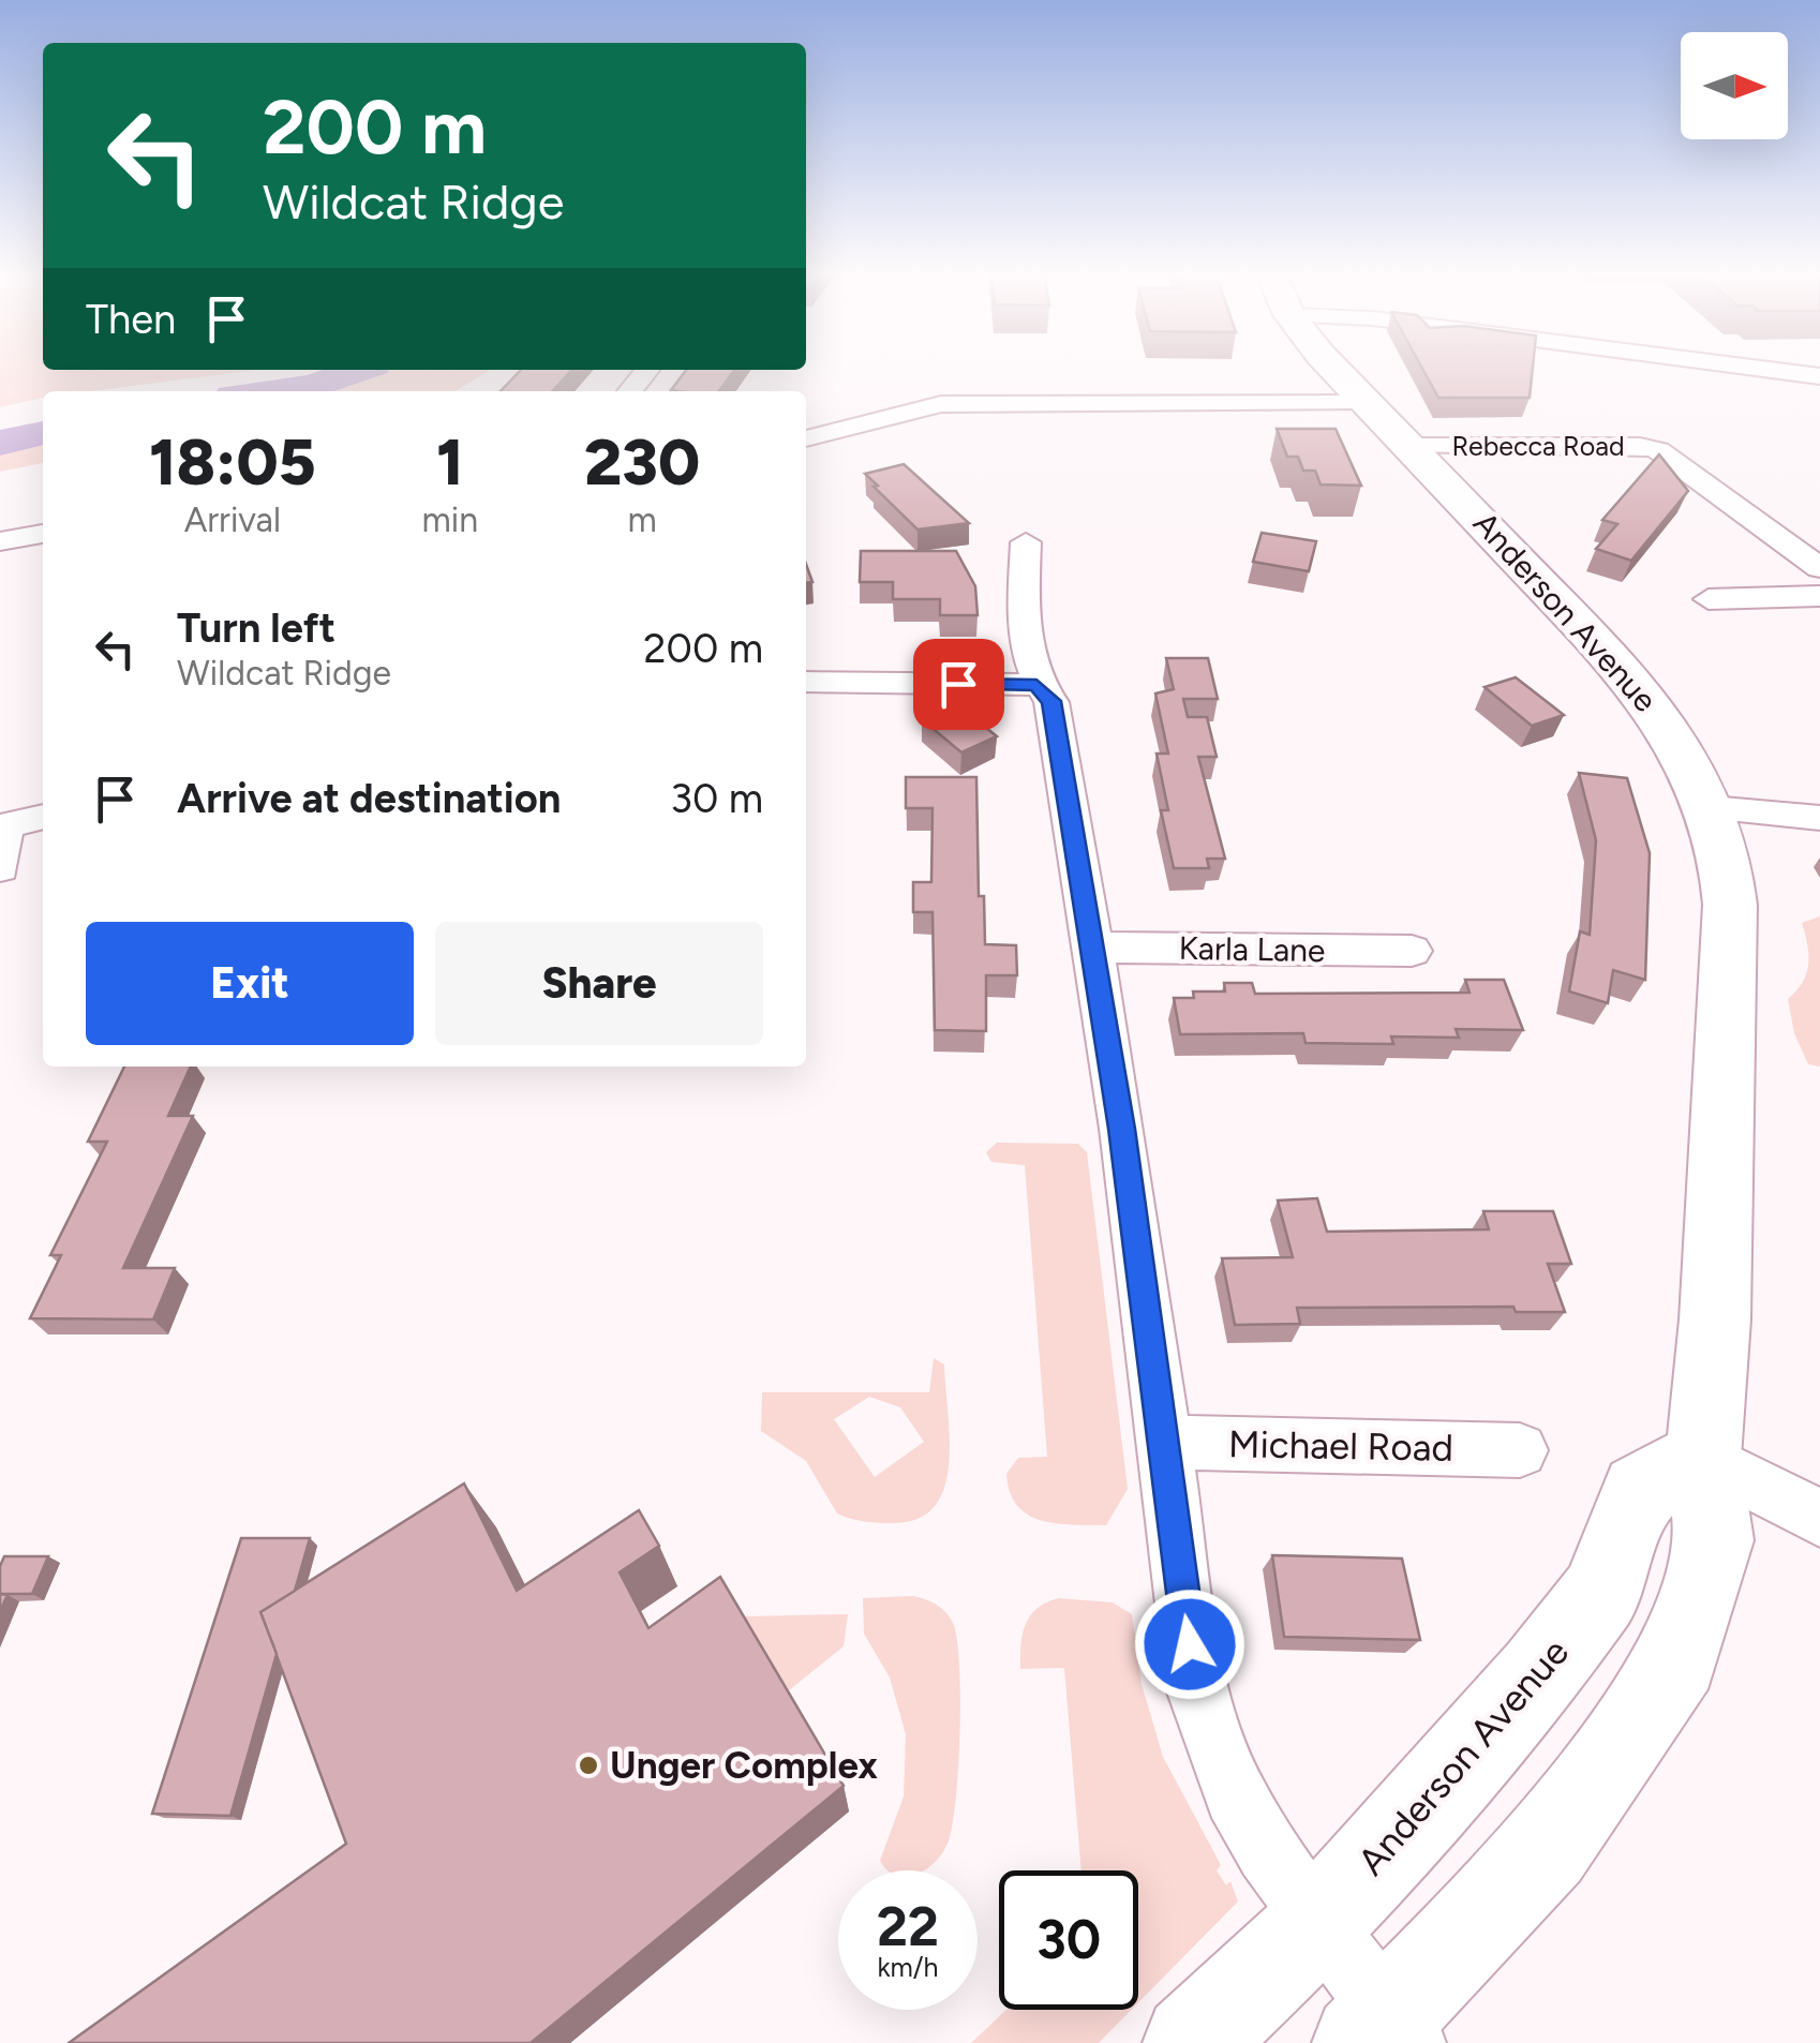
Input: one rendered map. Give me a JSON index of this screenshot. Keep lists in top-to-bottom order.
{
  "streets": {
    "main road": ["Anderson Avenue"],
    "street": ["Rebecca Road", "Karla Lane", "Michael Road"]
  },
  "crossings": [
    ["Rebecca Road", "Anderson Avenue"]
  ],
  "places": ["Unger Complex"],
  "north": "right",
  "page": {
    "turn": ["200 m", "Wildcat Ridge"],
    "then": "Then",
    "eta": [
      "18:05",
      "Arrival",
      "1",
      "min",
      "230",
      "m"
    ],
    "list": [
      {
        "name": "Turn left",
        "note": "Wildcat Ridge",
        "value": "200 m"
      },
      {
        "name": "Arrive at destination",
        "value": "30 m"
      }
    ],
    "buttons": ["Exit", "Share"],
    "speed": "22 km/h",
    "limit": "30"
  }
}
